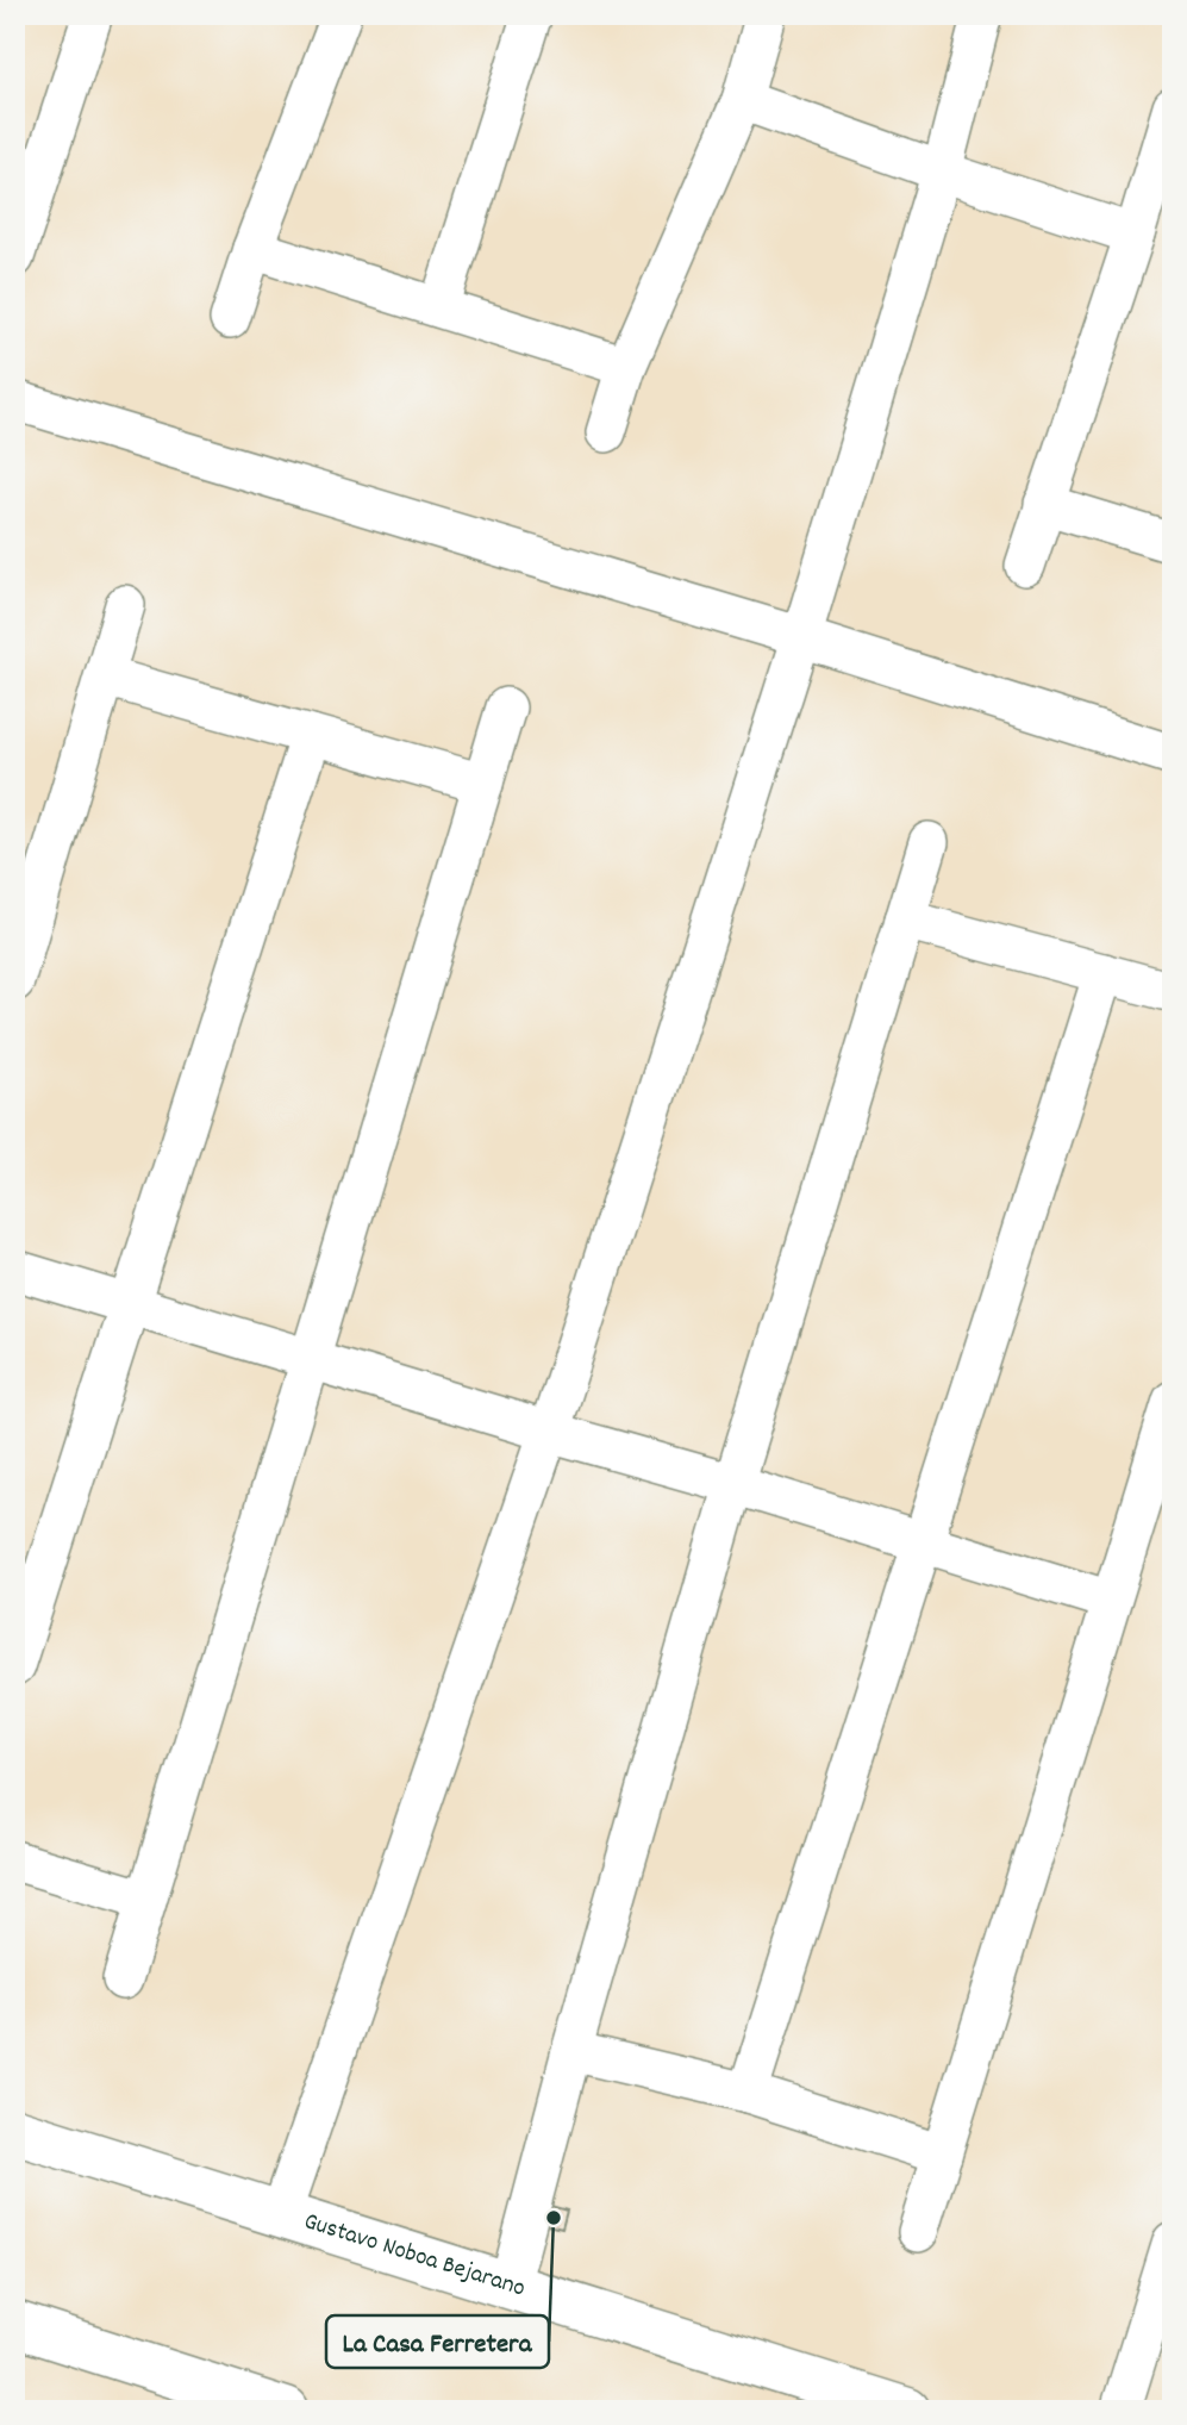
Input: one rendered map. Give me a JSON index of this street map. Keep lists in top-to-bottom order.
{
  "streets": {
    "street": ["Gustavo Noboa Bejarano"]
  },
  "places": ["La Casa Ferretera"]
}
